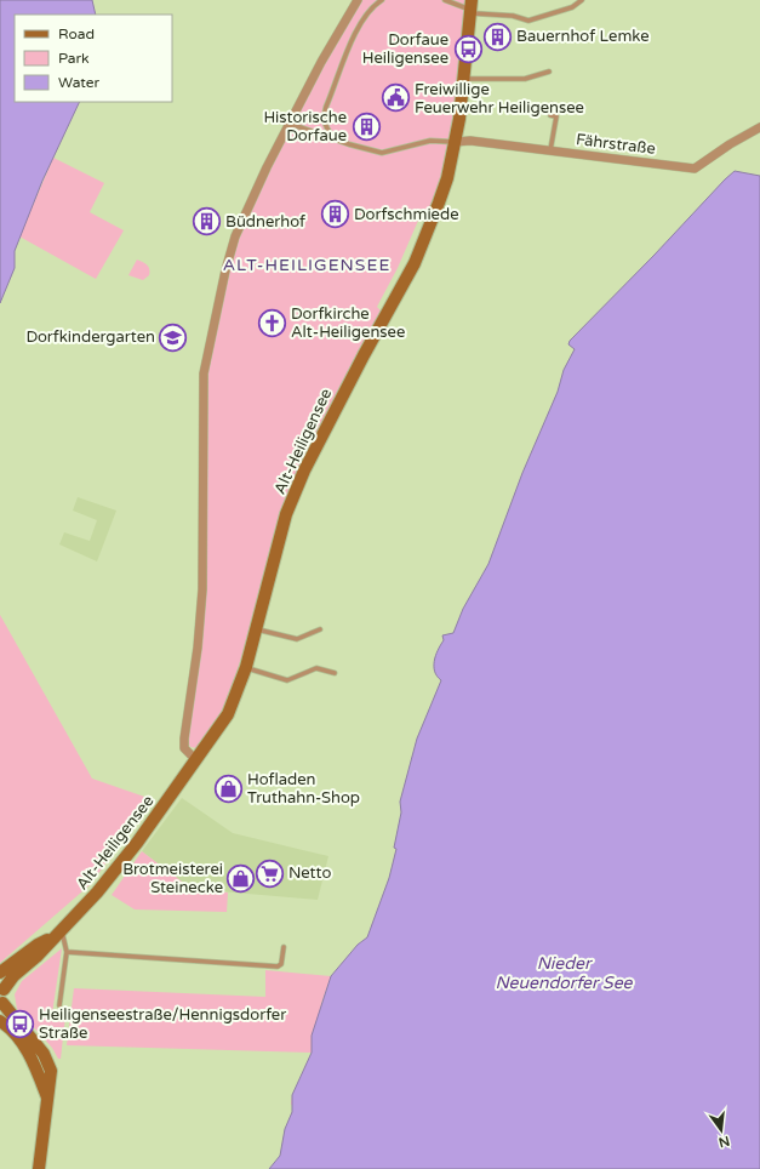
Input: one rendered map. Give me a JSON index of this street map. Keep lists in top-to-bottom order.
{
  "streets": {
    "main road": ["Alt-Heiligensee"],
    "street": ["Fährstraße"]
  },
  "crossings": [
    ["Fährstraße", "Alt-Heiligensee"]
  ],
  "districts": ["ALT-HEILIGENSEE"],
  "water": ["Nieder Neuendorfer See"],
  "places": {
    "building": [
      "Bauernhof Lemke",
      "Historische Dorfaue",
      "Dorfschmiede",
      "Büdnerhof"
    ],
    "bus stop": ["Dorfaue Heiligensee", "Heiligenseestraße/Hennigsdorfer Straße"],
    "public building": ["Freiwillige Feuerwehr Heiligensee"],
    "church": ["Dorfkirche Alt-Heiligensee"],
    "school or university": ["Dorfkindergarten"],
    "shop": ["Hofladen Truthahn-Shop", "Brotmeisterei Steinecke"],
    "supermarket": ["Netto"]
  },
  "legend": ["Road", "Park", "Water"],
  "north": "bottom"
}
